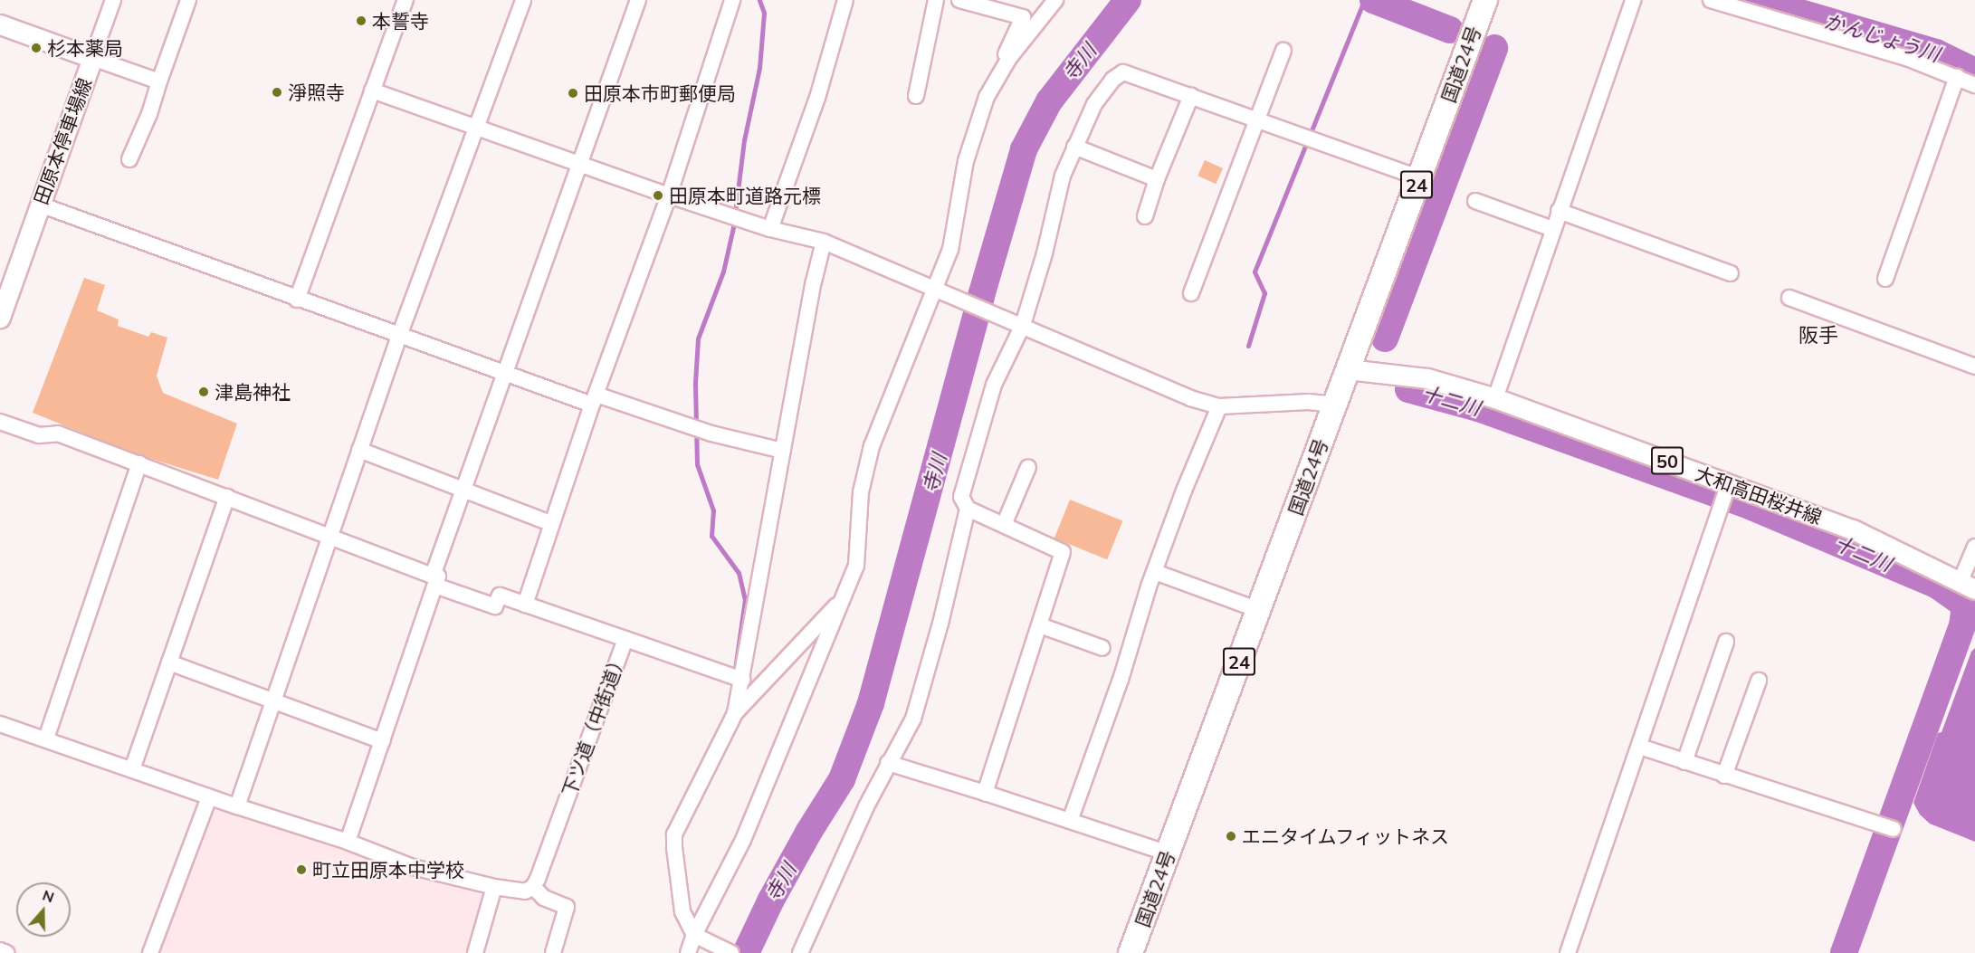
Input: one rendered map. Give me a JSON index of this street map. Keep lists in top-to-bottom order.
{
  "streets": {
    "highway": ["国道24号", "24"],
    "main road": ["田原本停車場線", "50", "大和高田桜井線"],
    "street": ["下ツ道（中街道）"]
  },
  "crossings": [
    ["国道24号", "大和高田桜井線"]
  ],
  "districts": ["阪手"],
  "water": ["かんじょう川", "寺川", "十二川"],
  "places": [
    "本誓寺",
    "杉本薬局",
    "淨照寺",
    "田原本市町郵便局",
    "田原本町道路元標",
    "津島神社",
    "エニタイムフィットネス",
    "町立田原本中学校"
  ],
  "north": "top"
}
